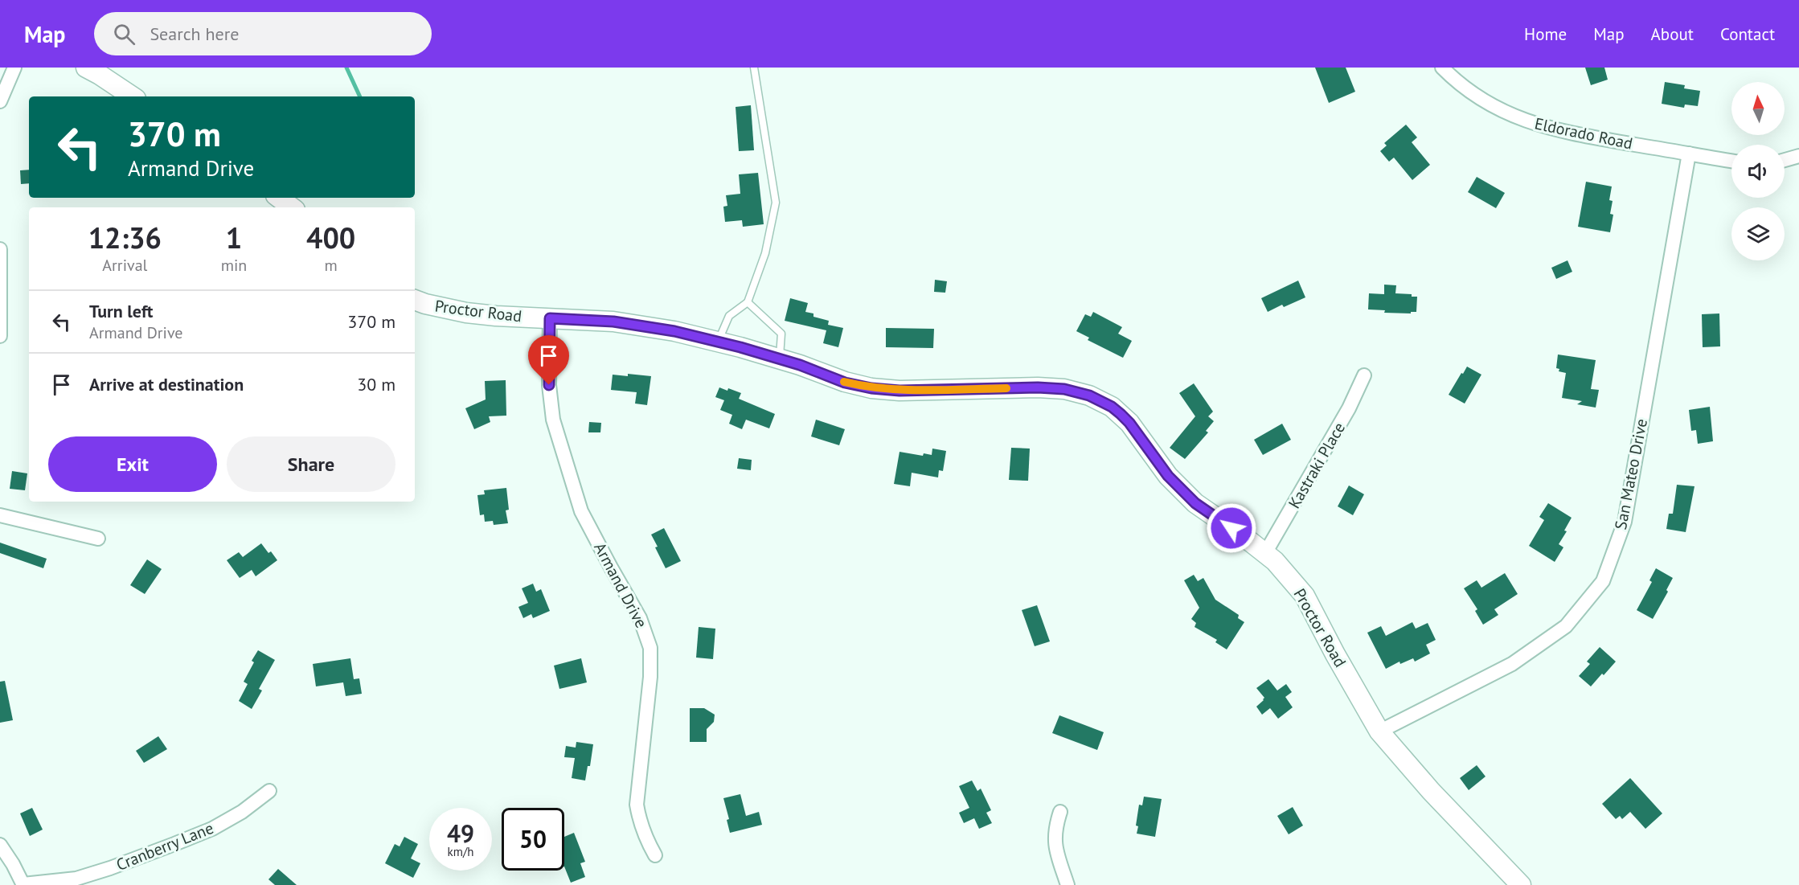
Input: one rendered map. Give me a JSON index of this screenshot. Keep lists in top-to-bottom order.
{
  "streets": {
    "main road": ["Proctor Road"],
    "street": [
      "Eldorado Road",
      "Kastraki Place",
      "San Mateo Drive",
      "Armand Drive",
      "Cranberry Lane"
    ]
  },
  "crossings": [
    ["Eldorado Road", "San Mateo Drive"],
    ["Proctor Road", "Kastraki Place"],
    ["Proctor Road", "San Mateo Drive"],
    ["Proctor Road", "Armand Drive"]
  ],
  "north": "top",
  "page": {
    "header": "Map",
    "search": "Search here",
    "nav": [
      "Home",
      "Map",
      "About",
      "Contact"
    ],
    "turn": ["370 m", "Armand Drive"],
    "eta": [
      "12:36",
      "Arrival",
      "1",
      "min",
      "400",
      "m"
    ],
    "list": [
      {
        "name": "Turn left",
        "note": "Armand Drive",
        "value": "370 m"
      },
      {
        "name": "Arrive at destination",
        "value": "30 m"
      }
    ],
    "buttons": ["Exit", "Share"],
    "speed": "49 km/h",
    "limit": "50"
  }
}
